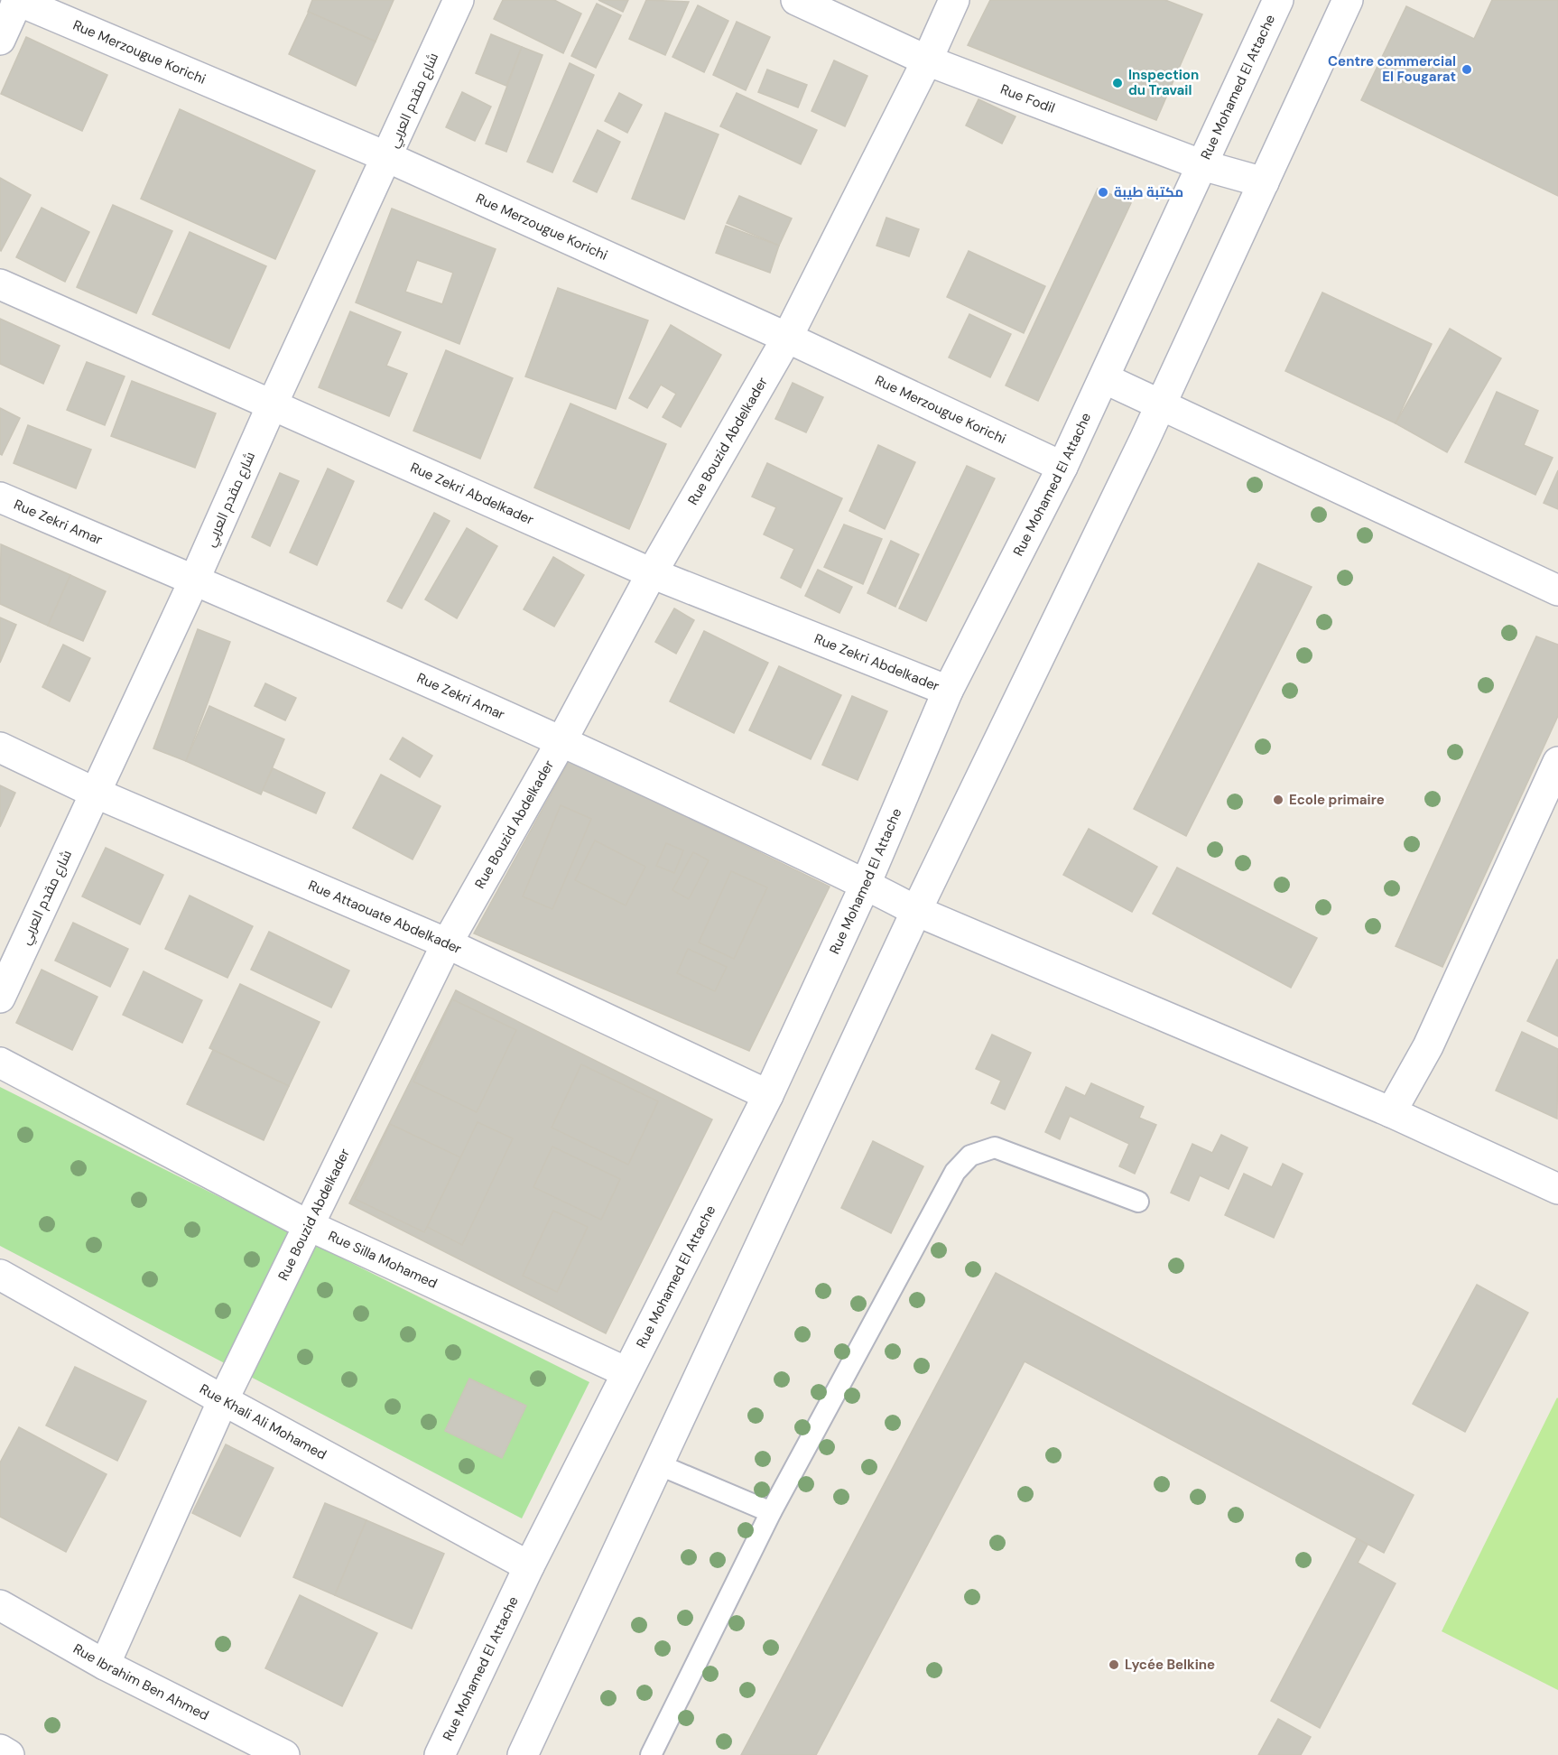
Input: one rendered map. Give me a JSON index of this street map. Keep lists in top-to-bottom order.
{
  "streets": {
    "street": [
      "Rue Merzougue Korichi",
      "Rue Mohamed El Attache",
      "Rue Fodil",
      "شارع مقدم العربي",
      "Rue Bouzid Abdelkader",
      "Rue Zekri Abdelkader",
      "Rue Zekri Amar",
      "Rue Attaouate Abdelkader",
      "Rue Silla Mohamed",
      "Rue Khali Ali Mohamed",
      "Rue Ibrahim Ben Ahmed"
    ]
  },
  "crossings": [
    ["Rue Merzougue Korichi", "Rue Mohamed El Attache"],
    ["Rue Merzougue Korichi", "شارع مقدم العربي"],
    ["Rue Merzougue Korichi", "Rue Bouzid Abdelkader"],
    ["Rue Mohamed El Attache", "Rue Fodil"],
    ["Rue Mohamed El Attache", "Rue Zekri Abdelkader"],
    ["Rue Mohamed El Attache", "Rue Zekri Amar"],
    ["Rue Mohamed El Attache", "Rue Attaouate Abdelkader"],
    ["Rue Mohamed El Attache", "Rue Silla Mohamed"],
    ["Rue Mohamed El Attache", "Rue Khali Ali Mohamed"],
    ["Rue Fodil", "Rue Bouzid Abdelkader"],
    ["شارع مقدم العربي", "Rue Zekri Abdelkader"],
    ["شارع مقدم العربي", "Rue Zekri Amar"],
    ["شارع مقدم العربي", "Rue Attaouate Abdelkader"],
    ["Rue Bouzid Abdelkader", "Rue Zekri Abdelkader"],
    ["Rue Bouzid Abdelkader", "Rue Zekri Amar"],
    ["Rue Bouzid Abdelkader", "Rue Attaouate Abdelkader"],
    ["Rue Bouzid Abdelkader", "Rue Silla Mohamed"],
    ["Rue Bouzid Abdelkader", "Rue Khali Ali Mohamed"],
    ["Rue Bouzid Abdelkader", "Rue Ibrahim Ben Ahmed"]
  ],
  "places": [
    "Centre commercial El Fougarat",
    "Inspection du Travail",
    "مكتبة طيبة",
    "Ecole primaire",
    "Lycée Belkine"
  ]
}
